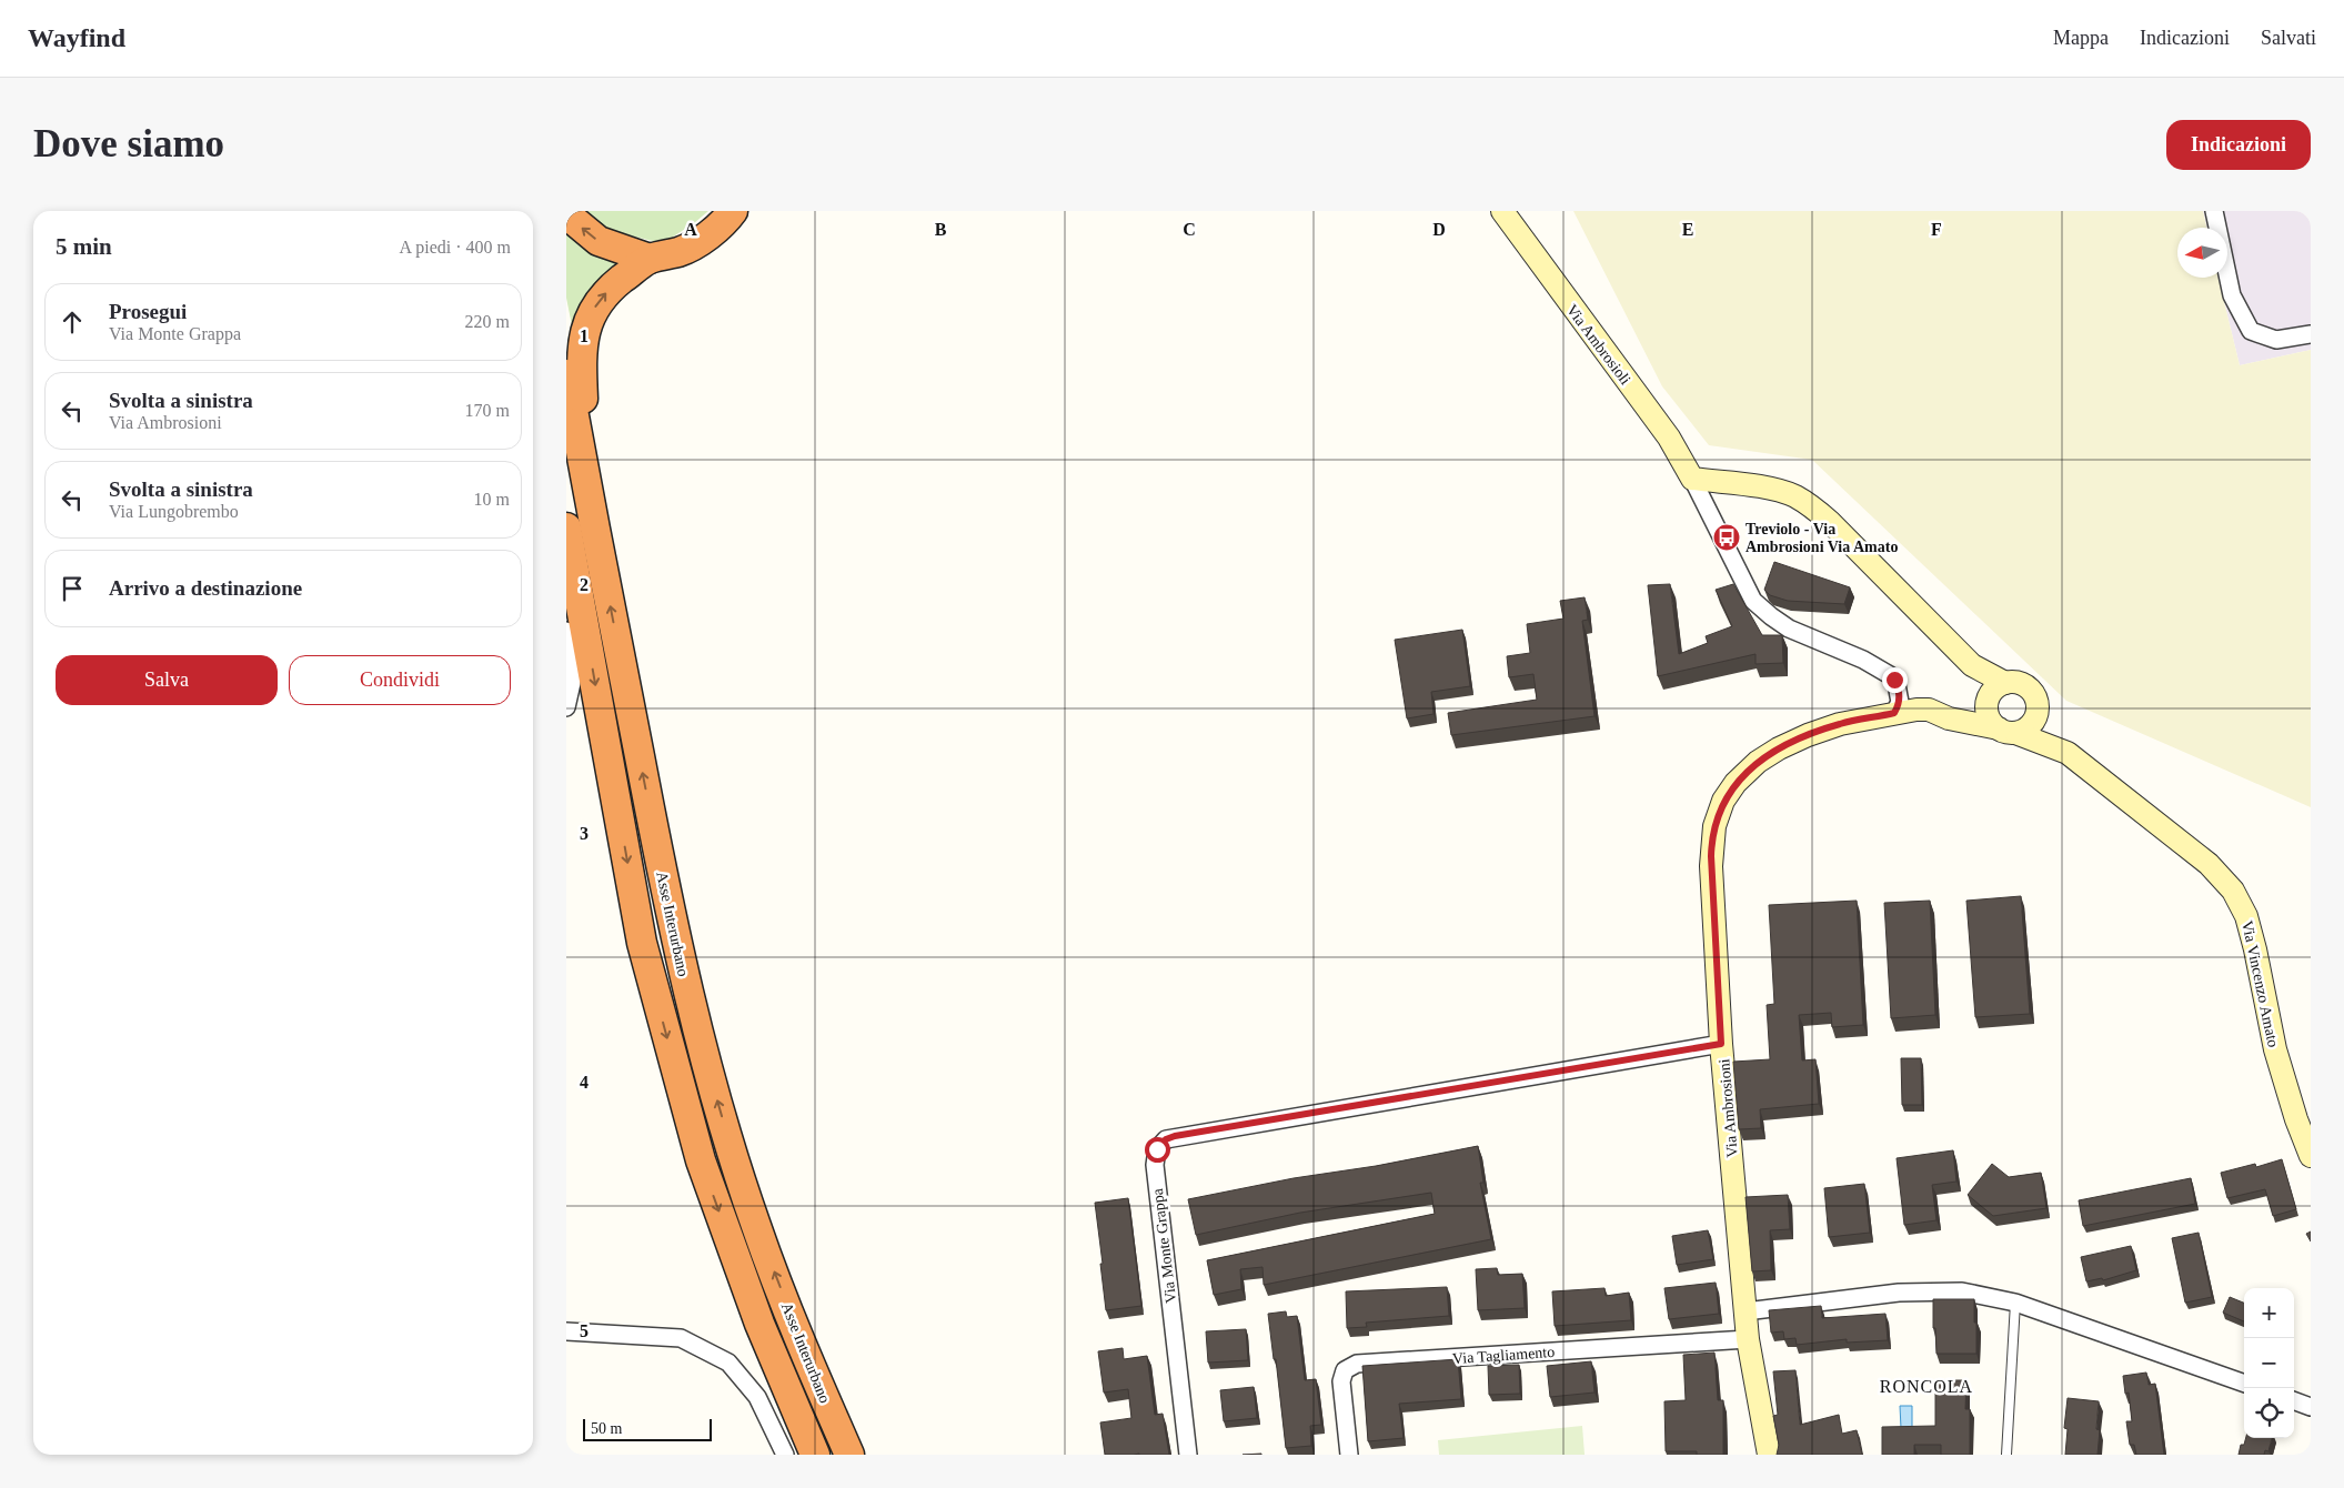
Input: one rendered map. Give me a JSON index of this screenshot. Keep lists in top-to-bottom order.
{
  "streets": {
    "highway": ["Asse Interurbano"],
    "street": [
      "Via Ambrosioli",
      "Via Vincenzo Amato",
      "Via Ambrosioni",
      "Via Monte Grappa",
      "Via Tagliamento"
    ]
  },
  "crossings": [
    ["Via Vincenzo Amato", "Via Ambrosioni"],
    ["Via Ambrosioni", "Via Monte Grappa"],
    ["Via Ambrosioni", "Via Tagliamento"]
  ],
  "districts": ["RONCOLA"],
  "places": {
    "bus stop": ["Treviolo - Via Ambrosioni Via Amato"]
  },
  "scale_bar": "50 m",
  "north": "left",
  "page": {
    "header": "Wayfind",
    "nav": ["Mappa", "Indicazioni", "Salvati"],
    "buttons": [
      "Indicazioni",
      ["Salva", "Condividi"]
    ],
    "title": "Dove siamo",
    "heading": ["5 min", "A piedi · 400 m"],
    "list": [
      ["Prosegui", "Via Monte Grappa", "220 m"],
      ["Svolta a sinistra", "Via Ambrosioni", "170 m"],
      ["Svolta a sinistra", "Via Lungobrembo", "10 m"],
      "Arrivo a destinazione"
    ],
    "map_buttons": ["+", "−"],
    "scale": "50 m"
  },
  "grid": {
    "columns": [
      "A",
      "B",
      "C",
      "D",
      "E",
      "F"
    ],
    "rows": [
      "1",
      "2",
      "3",
      "4",
      "5"
    ]
  }
}
